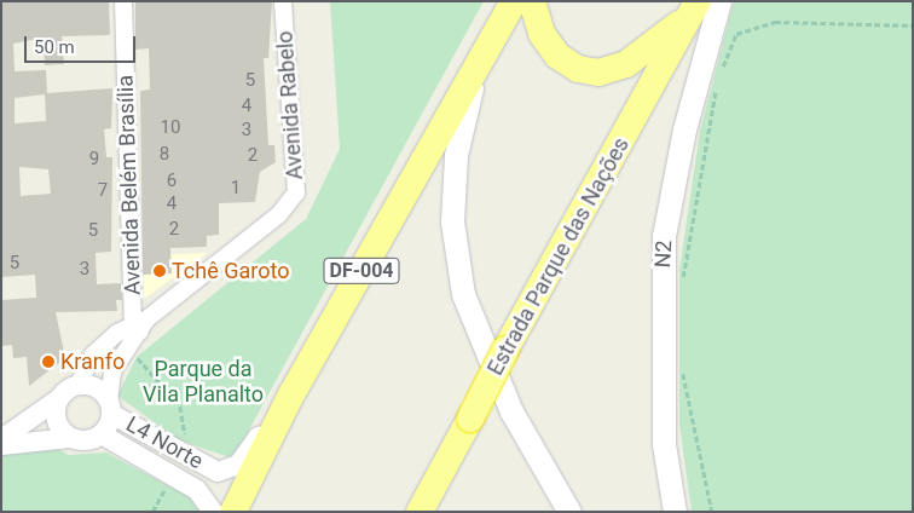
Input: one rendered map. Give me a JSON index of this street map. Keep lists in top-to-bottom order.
{
  "streets": {
    "highway": ["Estrada Parque das Nações", "DF-004"],
    "main road": ["N2"],
    "street": ["Avenida Rabelo", "Avenida Belém Brasília", "L4 Norte"]
  },
  "crossings": [
    ["Avenida Rabelo", "Avenida Belém Brasília"],
    ["Avenida Rabelo", "L4 Norte"],
    ["Avenida Belém Brasília", "L4 Norte"],
    ["DF-004", "L4 Norte"]
  ],
  "parks": ["Parque da Vila Planalto"],
  "places": ["Tchê Garoto", "Kranfo"],
  "house_numbers": [
    "5",
    "4",
    "10",
    "3",
    "8",
    "2",
    "9",
    "6",
    "1",
    "7",
    "4",
    "2",
    "5",
    "5",
    "3"
  ],
  "scale_bar": "50 m"
}
